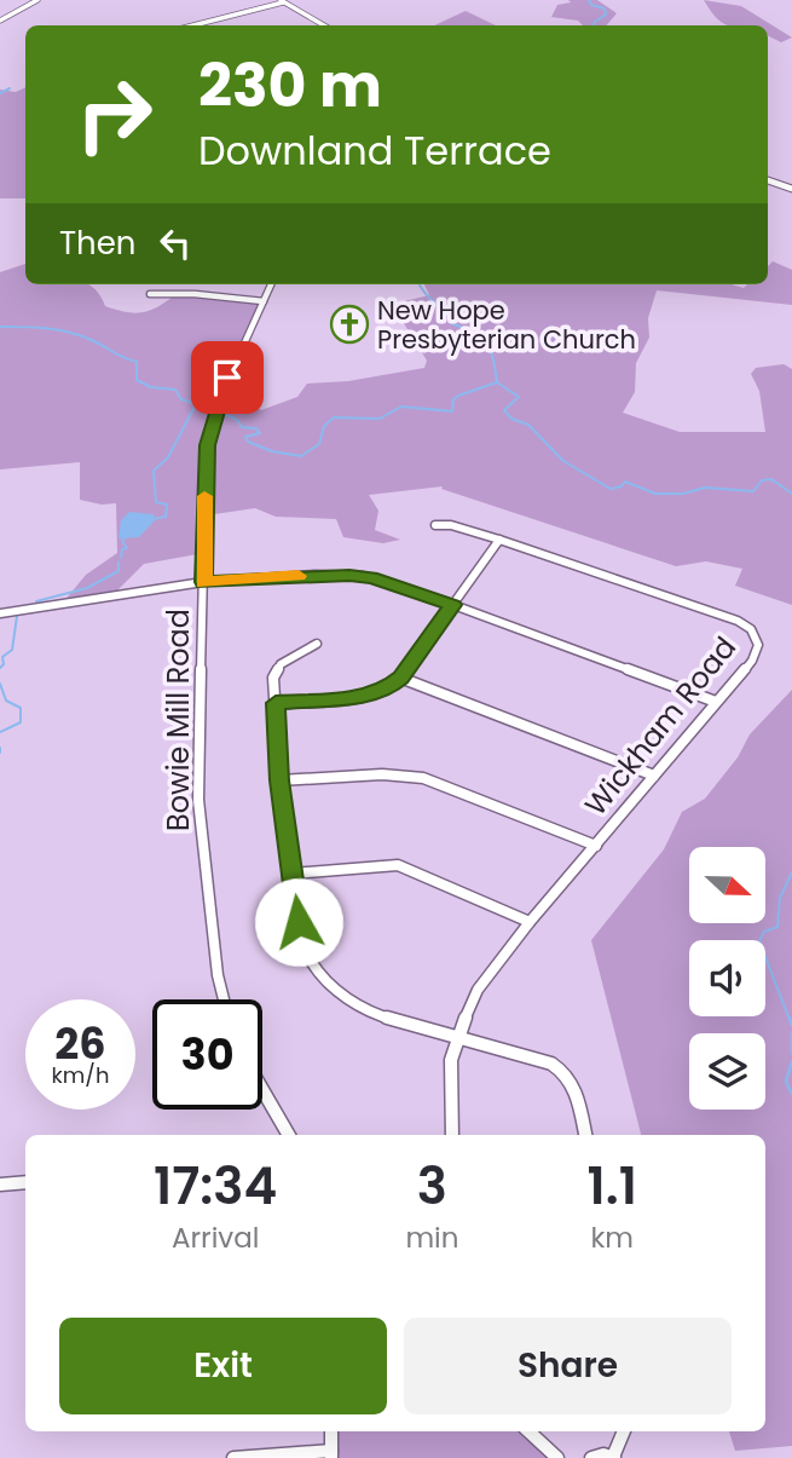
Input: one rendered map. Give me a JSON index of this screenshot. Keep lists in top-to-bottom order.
{
  "streets": {
    "street": ["Bowie Mill Road", "Wickham Road"]
  },
  "places": {
    "church": ["New Hope Presbyterian Church"]
  },
  "north": "right",
  "page": {
    "turn": ["230 m", "Downland Terrace"],
    "then": "Then",
    "speed": "26 km/h",
    "limit": "30",
    "eta": [
      "17:34",
      "Arrival",
      "3",
      "min",
      "1.1",
      "km"
    ],
    "buttons": ["Exit", "Share"]
  }
}
